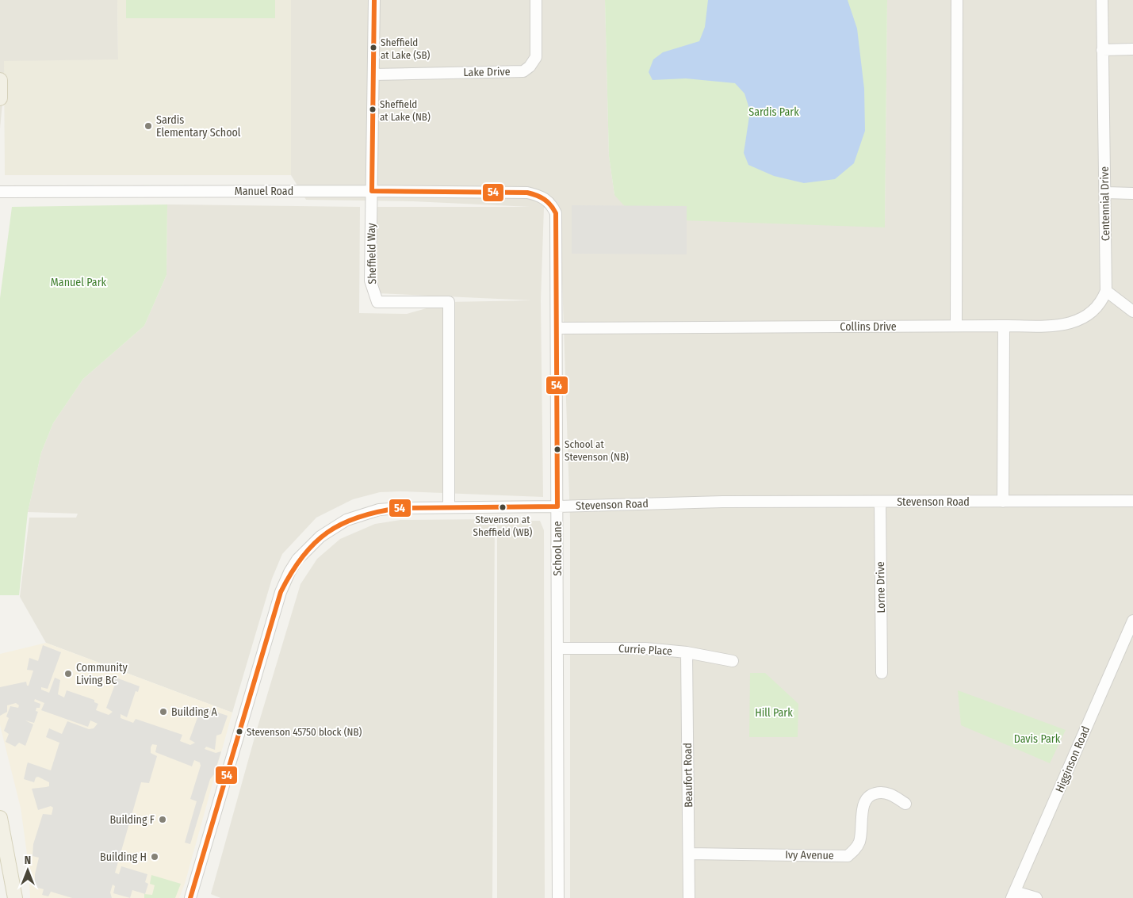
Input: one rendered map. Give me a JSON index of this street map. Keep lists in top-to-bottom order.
{
  "streets": {
    "street": [
      "Lake Drive",
      "Manuel Road",
      "Centennial Drive",
      "Sheffield Way",
      "Collins Drive",
      "Stevenson Road",
      "School Lane",
      "Lorne Drive",
      "Currie Place",
      "Higginson Road",
      "Beaufort Road",
      "Ivy Avenue"
    ]
  },
  "crossings": [
    ["Lake Drive", "Sheffield Way"],
    ["Manuel Road", "Sheffield Way"],
    ["Manuel Road", "School Lane"],
    ["Sheffield Way", "Stevenson Road"],
    ["Collins Drive", "School Lane"],
    ["Stevenson Road", "School Lane"],
    ["Stevenson Road", "Lorne Drive"],
    ["School Lane", "Currie Place"],
    ["Currie Place", "Beaufort Road"],
    ["Beaufort Road", "Ivy Avenue"]
  ],
  "parks": [
    "Sardis Park",
    "Manuel Park",
    "Hill Park",
    "Davis Park"
  ],
  "places": [
    "Sheffield at Lake (SB)",
    "Sheffield at Lake (NB)",
    "Sardis Elementary School",
    "School at Stevenson (NB)",
    "Stevenson at Sheffield (WB)",
    "Community Living BC",
    "Building A",
    "Stevenson 45750 block (NB)",
    "Building F",
    "Building H"
  ],
  "lines": ["transit line 54"],
  "north": "top"
}
